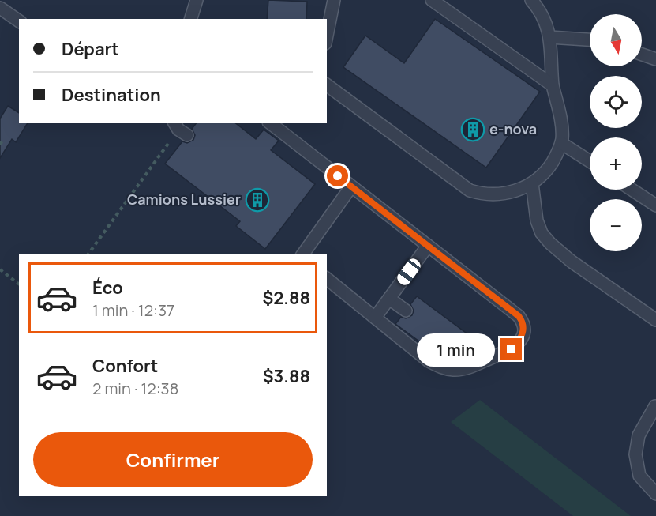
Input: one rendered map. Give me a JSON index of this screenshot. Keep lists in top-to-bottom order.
{
  "places": {
    "building": ["e-nova", "Camions Lussier"]
  },
  "north": "bottom",
  "page": {
    "map_buttons": ["+", "−"],
    "banner": ["Départ", "Destination"],
    "list": [
      {
        "name": "Éco",
        "note": "1 min · 12:37",
        "value": "$2.88"
      },
      {
        "name": "Confort",
        "note": "2 min · 12:38",
        "value": "$3.88"
      }
    ],
    "bubble": "1 min",
    "buttons": "Confirmer"
  }
}
